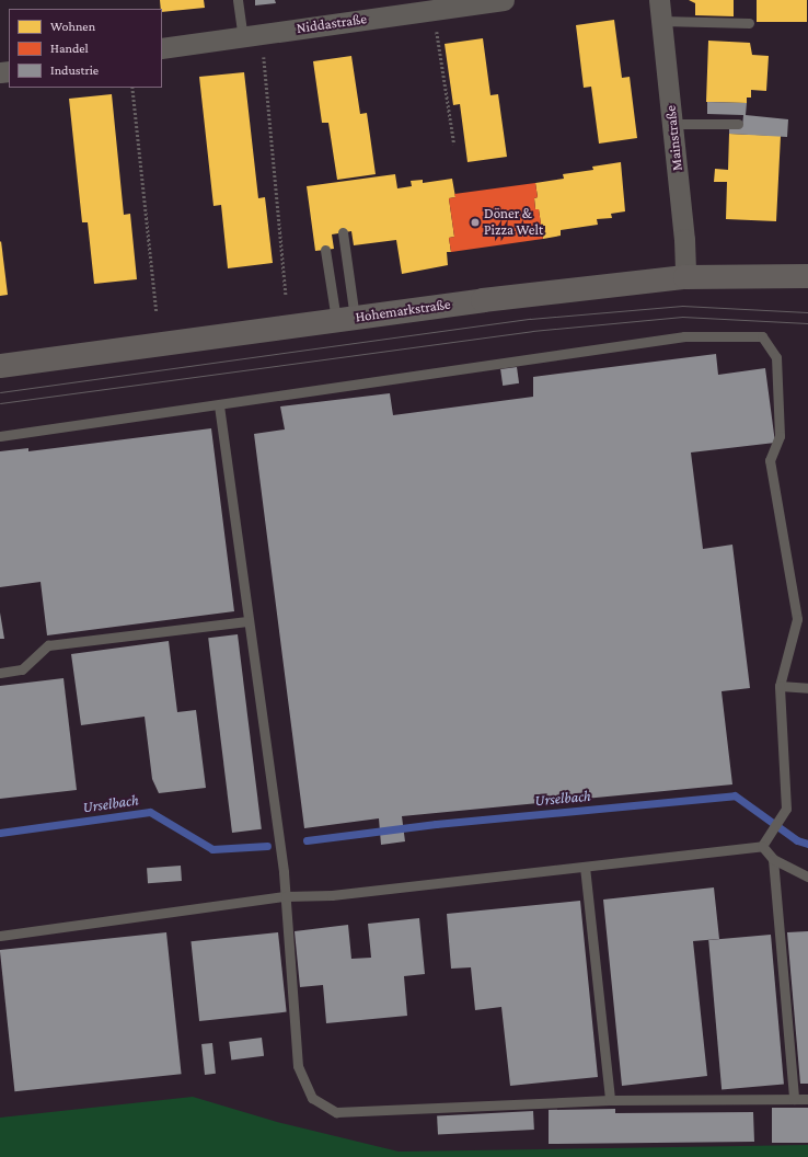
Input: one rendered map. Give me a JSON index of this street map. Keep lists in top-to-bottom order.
{
  "streets": {
    "street": ["Niddastraße", "Mainstraße", "Hohemarkstraße"]
  },
  "crossings": [
    ["Mainstraße", "Hohemarkstraße"]
  ],
  "water": ["Urselbach"],
  "places": ["Döner & Pizza Welt"],
  "legend": ["Wohnen", "Handel", "Industrie"]
}
